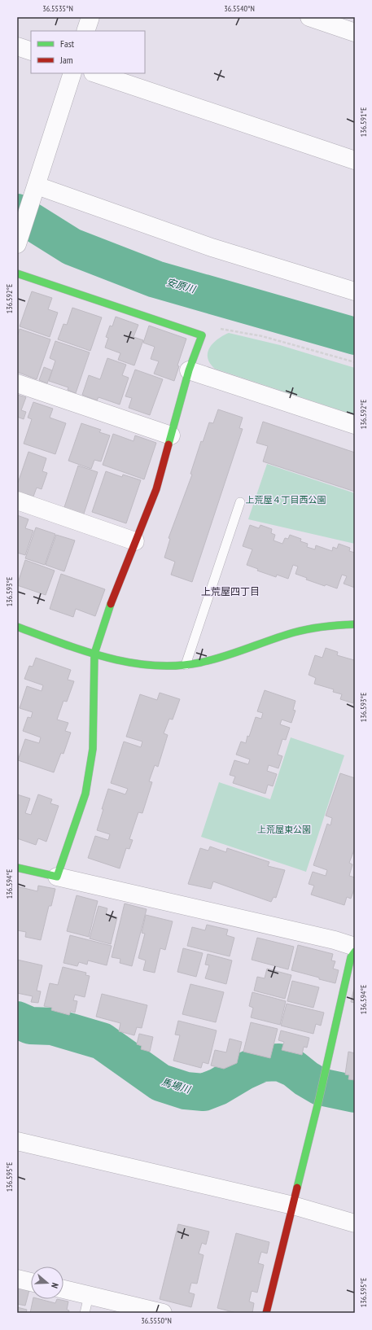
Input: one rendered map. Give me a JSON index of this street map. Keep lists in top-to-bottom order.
{
  "districts": ["上荒屋四丁目"],
  "water": ["安原川", "馬場川"],
  "parks": ["上荒屋４丁目西公園", "上荒屋東公園"],
  "legend": ["Fast", "Jam"],
  "north": "right",
  "coordinates": [
    "36.5535°N",
    "36.5540°N",
    "136.591°E",
    "136.592°E",
    "136.593°E",
    "136.594°E",
    "136.595°E",
    "36.5550°N"
  ]
}
